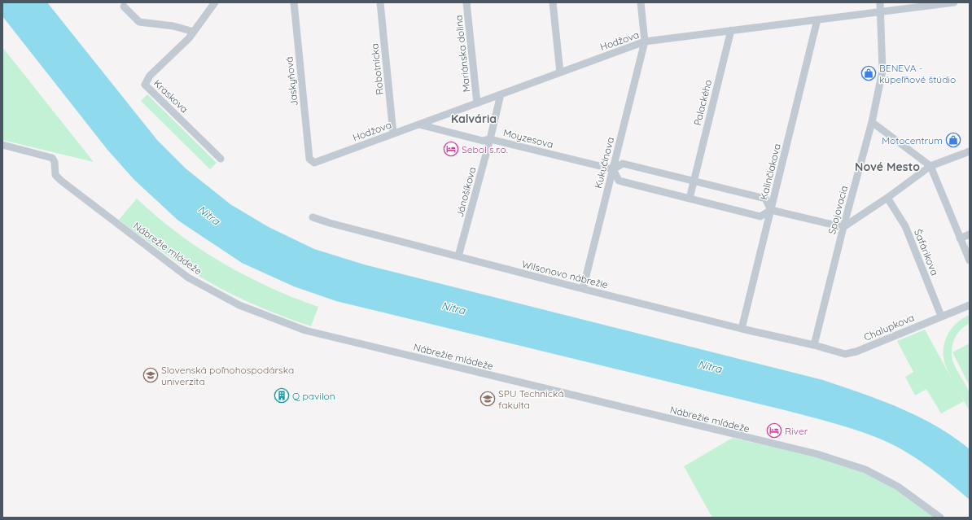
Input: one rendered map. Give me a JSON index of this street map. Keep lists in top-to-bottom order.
{
  "streets": {
    "street": [
      "Hodžova",
      "Mariánska dolina",
      "Robotnícka",
      "Jaskyňová",
      "Kraskova",
      "Palackého",
      "Moyzesova",
      "Kukučínova",
      "Kalinčiakova",
      "Jánošíkova",
      "Spojovacia",
      "Nábrežie mládeže",
      "Šafárikova",
      "Wilsonovo nábrežie",
      "Chalupkova"
    ]
  },
  "crossings": [
    ["Hodžova", "Mariánska dolina"],
    ["Hodžova", "Robotnícka"],
    ["Hodžova", "Jaskyňová"],
    ["Hodžova", "Palackého"],
    ["Hodžova", "Moyzesova"],
    ["Hodžova", "Kukučínova"],
    ["Hodžova", "Kalinčiakova"],
    ["Hodžova", "Jánošíkova"],
    ["Hodžova", "Spojovacia"],
    ["Moyzesova", "Kukučínova"],
    ["Moyzesova", "Jánošíkova"],
    ["Kukučínova", "Wilsonovo nábrežie"],
    ["Kalinčiakova", "Wilsonovo nábrežie"],
    ["Jánošíkova", "Wilsonovo nábrežie"],
    ["Spojovacia", "Wilsonovo nábrežie"],
    ["Spojovacia", "Chalupkova"],
    ["Šafárikova", "Chalupkova"],
    ["Wilsonovo nábrežie", "Chalupkova"]
  ],
  "districts": ["Kalvária", "Nové Mesto"],
  "water": ["Nitra"],
  "places": {
    "shop": ["BENEVA - kúpeľňové štúdio", "Motocentrum"],
    "hotel": ["Sebol s.r.o.", "River"],
    "school or university": ["Slovenská poľnohospodárska univerzita", "SPU Technická fakulta"],
    "building": ["Q pavilon"]
  }
}
